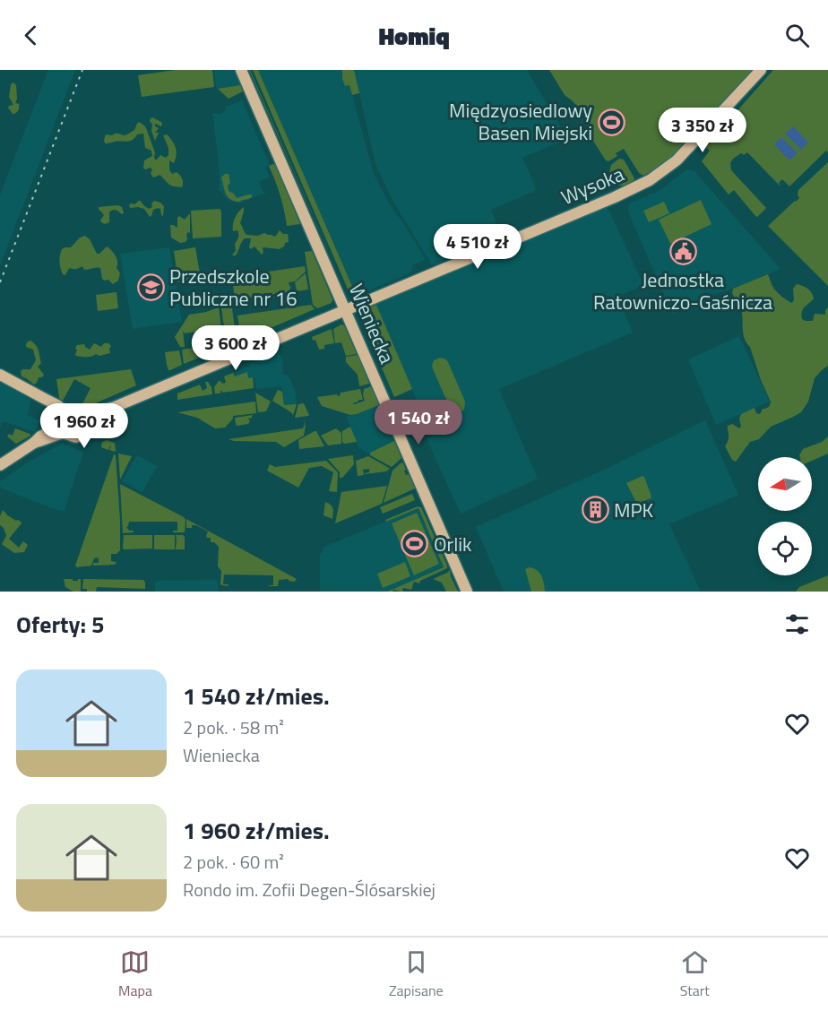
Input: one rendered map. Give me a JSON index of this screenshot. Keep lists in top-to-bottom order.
{
  "streets": {
    "street": ["Wysoka", "Wieniecka"]
  },
  "crossings": [
    ["Wysoka", "Wieniecka"]
  ],
  "places": {
    "sports": ["Międzyosiedlowy Basen Miejski", "Orlik"],
    "public building": ["Jednostka Ratowniczo-Gaśnicza"],
    "school or university": ["Przedszkole Publiczne nr 16"],
    "building": ["MPK"]
  },
  "north": "left",
  "page": {
    "header": "Homiq",
    "price": [
      "3 350 zł",
      "4 510 zł",
      "3 600 zł",
      "1 540 zł",
      "1 960 zł"
    ],
    "heading": "Oferty: 5",
    "list": [
      {
        "name": "1 540 zł/mies.",
        "note": "2 pok. · 58 m² · Wieniecka"
      },
      {
        "name": "1 960 zł/mies.",
        "note": "2 pok. · 60 m² · Rondo im. Zofii Degen-Ślósarskiej"
      }
    ],
    "tabs": ["Mapa", "Zapisane", "Start"]
  }
}
